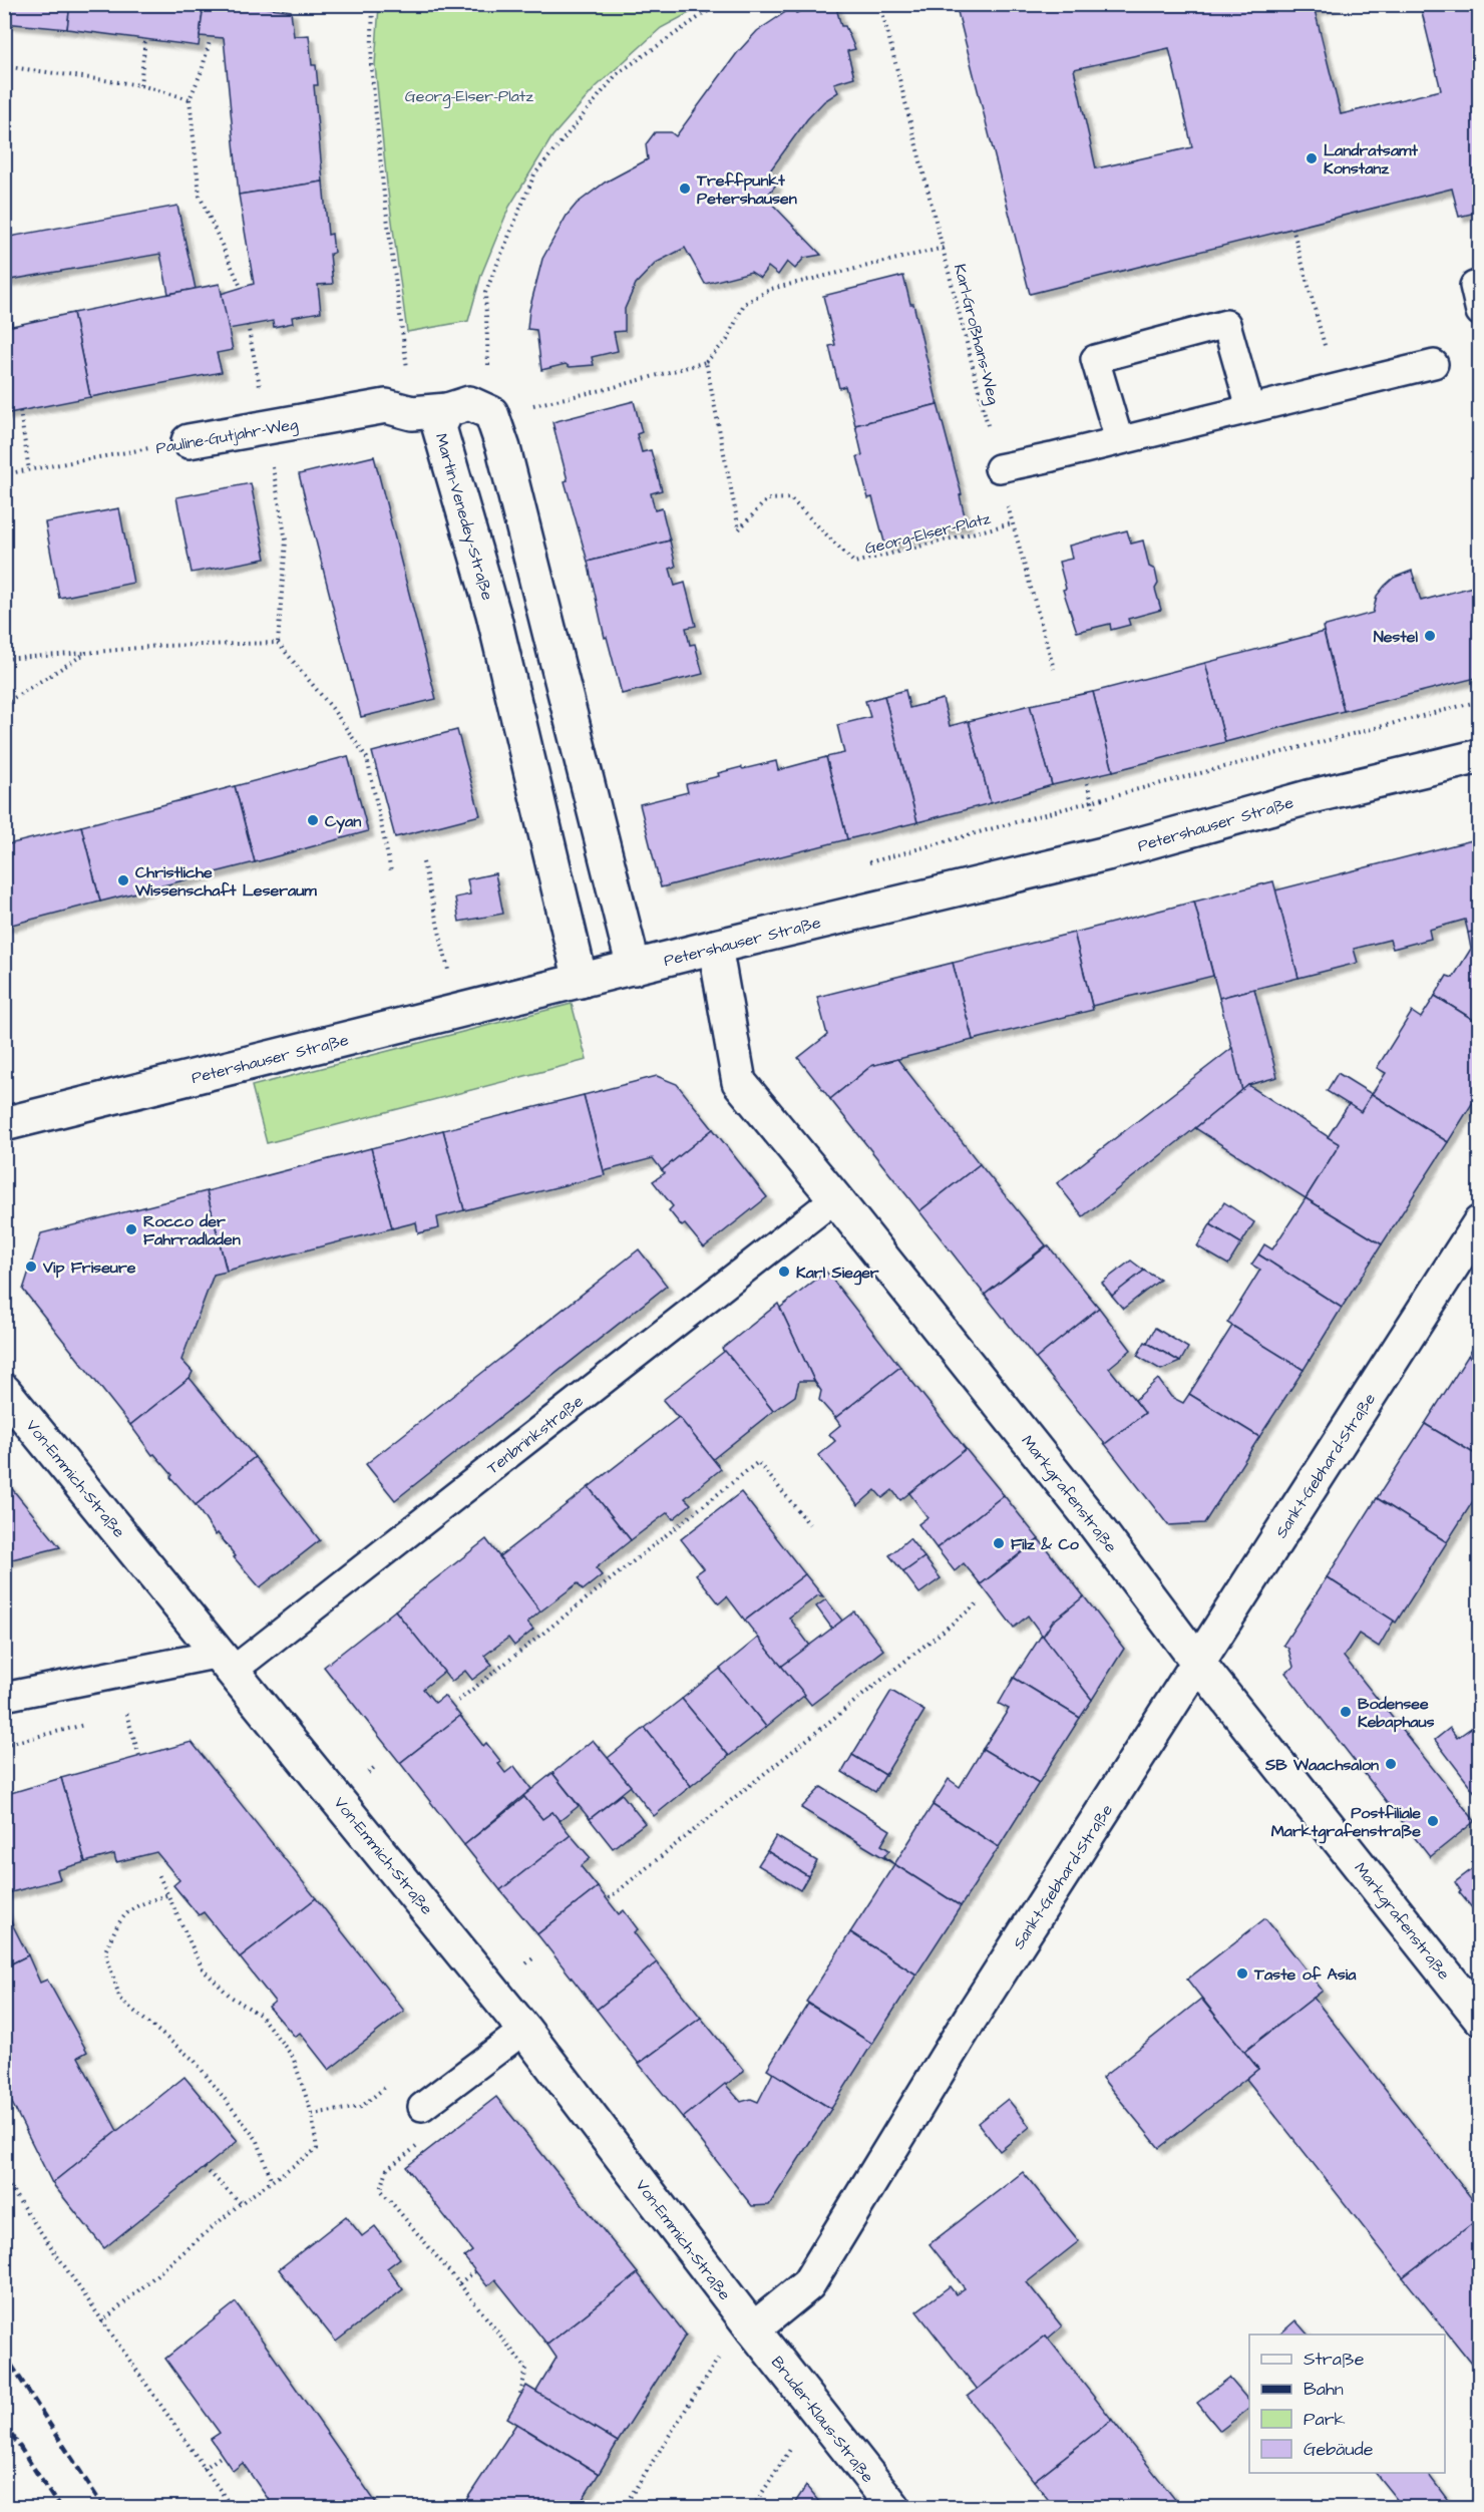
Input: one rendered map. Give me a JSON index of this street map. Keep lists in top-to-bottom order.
{
  "streets": {
    "street": [
      "Pauline-Gutjahr-Weg",
      "Martin-Venedey-Straße",
      "Petershauser Straße",
      "Sankt-Gebhard-Straße",
      "Von-Emmich-Straße",
      "Markgrafenstraße",
      "Bruder-Klaus-Straße"
    ],
    "lane": ["Tenbrinkstraße"],
    "path": ["Karl-Großhans-Weg", "Georg-Elser-Platz"]
  },
  "crossings": [
    ["Karl-Großhans-Weg", "Georg-Elser-Platz"],
    ["Pauline-Gutjahr-Weg", "Martin-Venedey-Straße"],
    ["Martin-Venedey-Straße", "Petershauser Straße"],
    ["Petershauser Straße", "Markgrafenstraße"],
    ["Tenbrinkstraße", "Von-Emmich-Straße"],
    ["Tenbrinkstraße", "Markgrafenstraße"],
    ["Sankt-Gebhard-Straße", "Von-Emmich-Straße"],
    ["Sankt-Gebhard-Straße", "Markgrafenstraße"],
    ["Sankt-Gebhard-Straße", "Bruder-Klaus-Straße"],
    ["Von-Emmich-Straße", "Bruder-Klaus-Straße"]
  ],
  "parks": ["Georg-Elser-Platz"],
  "places": [
    "Landratsamt Konstanz",
    "Treffpunkt Petershausen",
    "Nestel",
    "Cyan",
    "Christliche Wissenschaft Leseraum",
    "Rocco der Fahrradladen",
    "Vip Friseure",
    "Karl Sieger",
    "Filz & Co",
    "Bodensee Kebaphaus",
    "SB Waachsalon",
    "Postfiliale Marktgrafenstraße",
    "Taste of Asia"
  ],
  "legend": [
    "Straße",
    "Bahn",
    "Park",
    "Gebäude"
  ]
}
